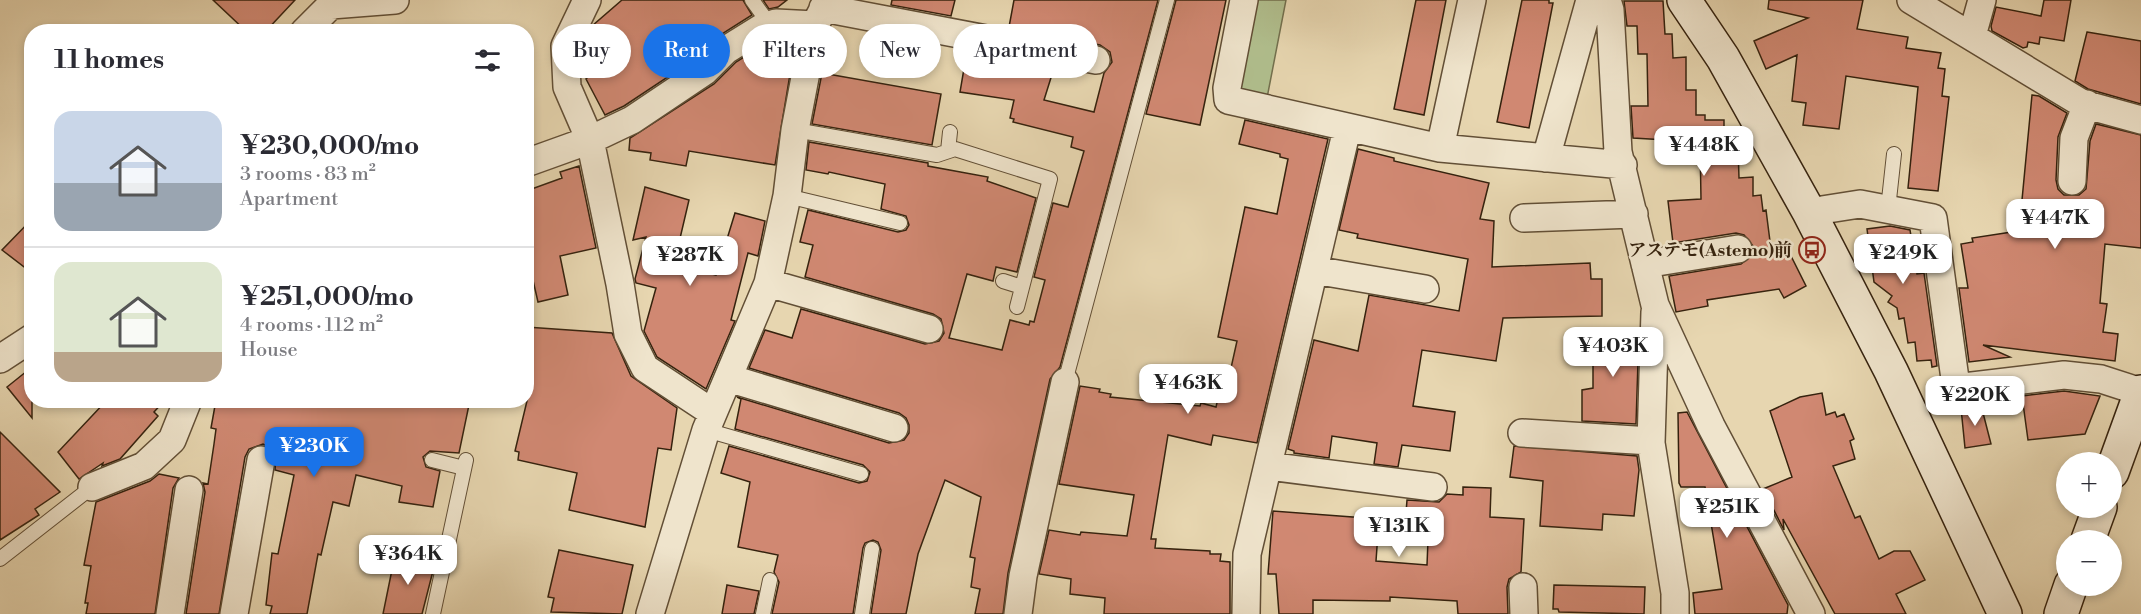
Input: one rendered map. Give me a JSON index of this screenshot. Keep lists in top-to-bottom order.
{
  "places": {
    "bus stop": ["アステモ(Astemo)前"]
  },
  "page": {
    "chip": [
      "Buy",
      "Rent",
      "Filters",
      "New",
      "Apartment"
    ],
    "heading": "11 homes",
    "list": [
      {
        "name": "¥230,000/mo",
        "note": "3 rooms · 83 m² · Apartment"
      },
      {
        "name": "¥251,000/mo",
        "note": "4 rooms · 112 m² · House"
      }
    ],
    "price": [
      "¥448K",
      "¥447K",
      "¥249K",
      "¥287K",
      "¥403K",
      "¥463K",
      "¥220K",
      "¥230K",
      "¥251K",
      "¥131K",
      "¥364K"
    ],
    "map_buttons": ["+", "−"]
  }
}
